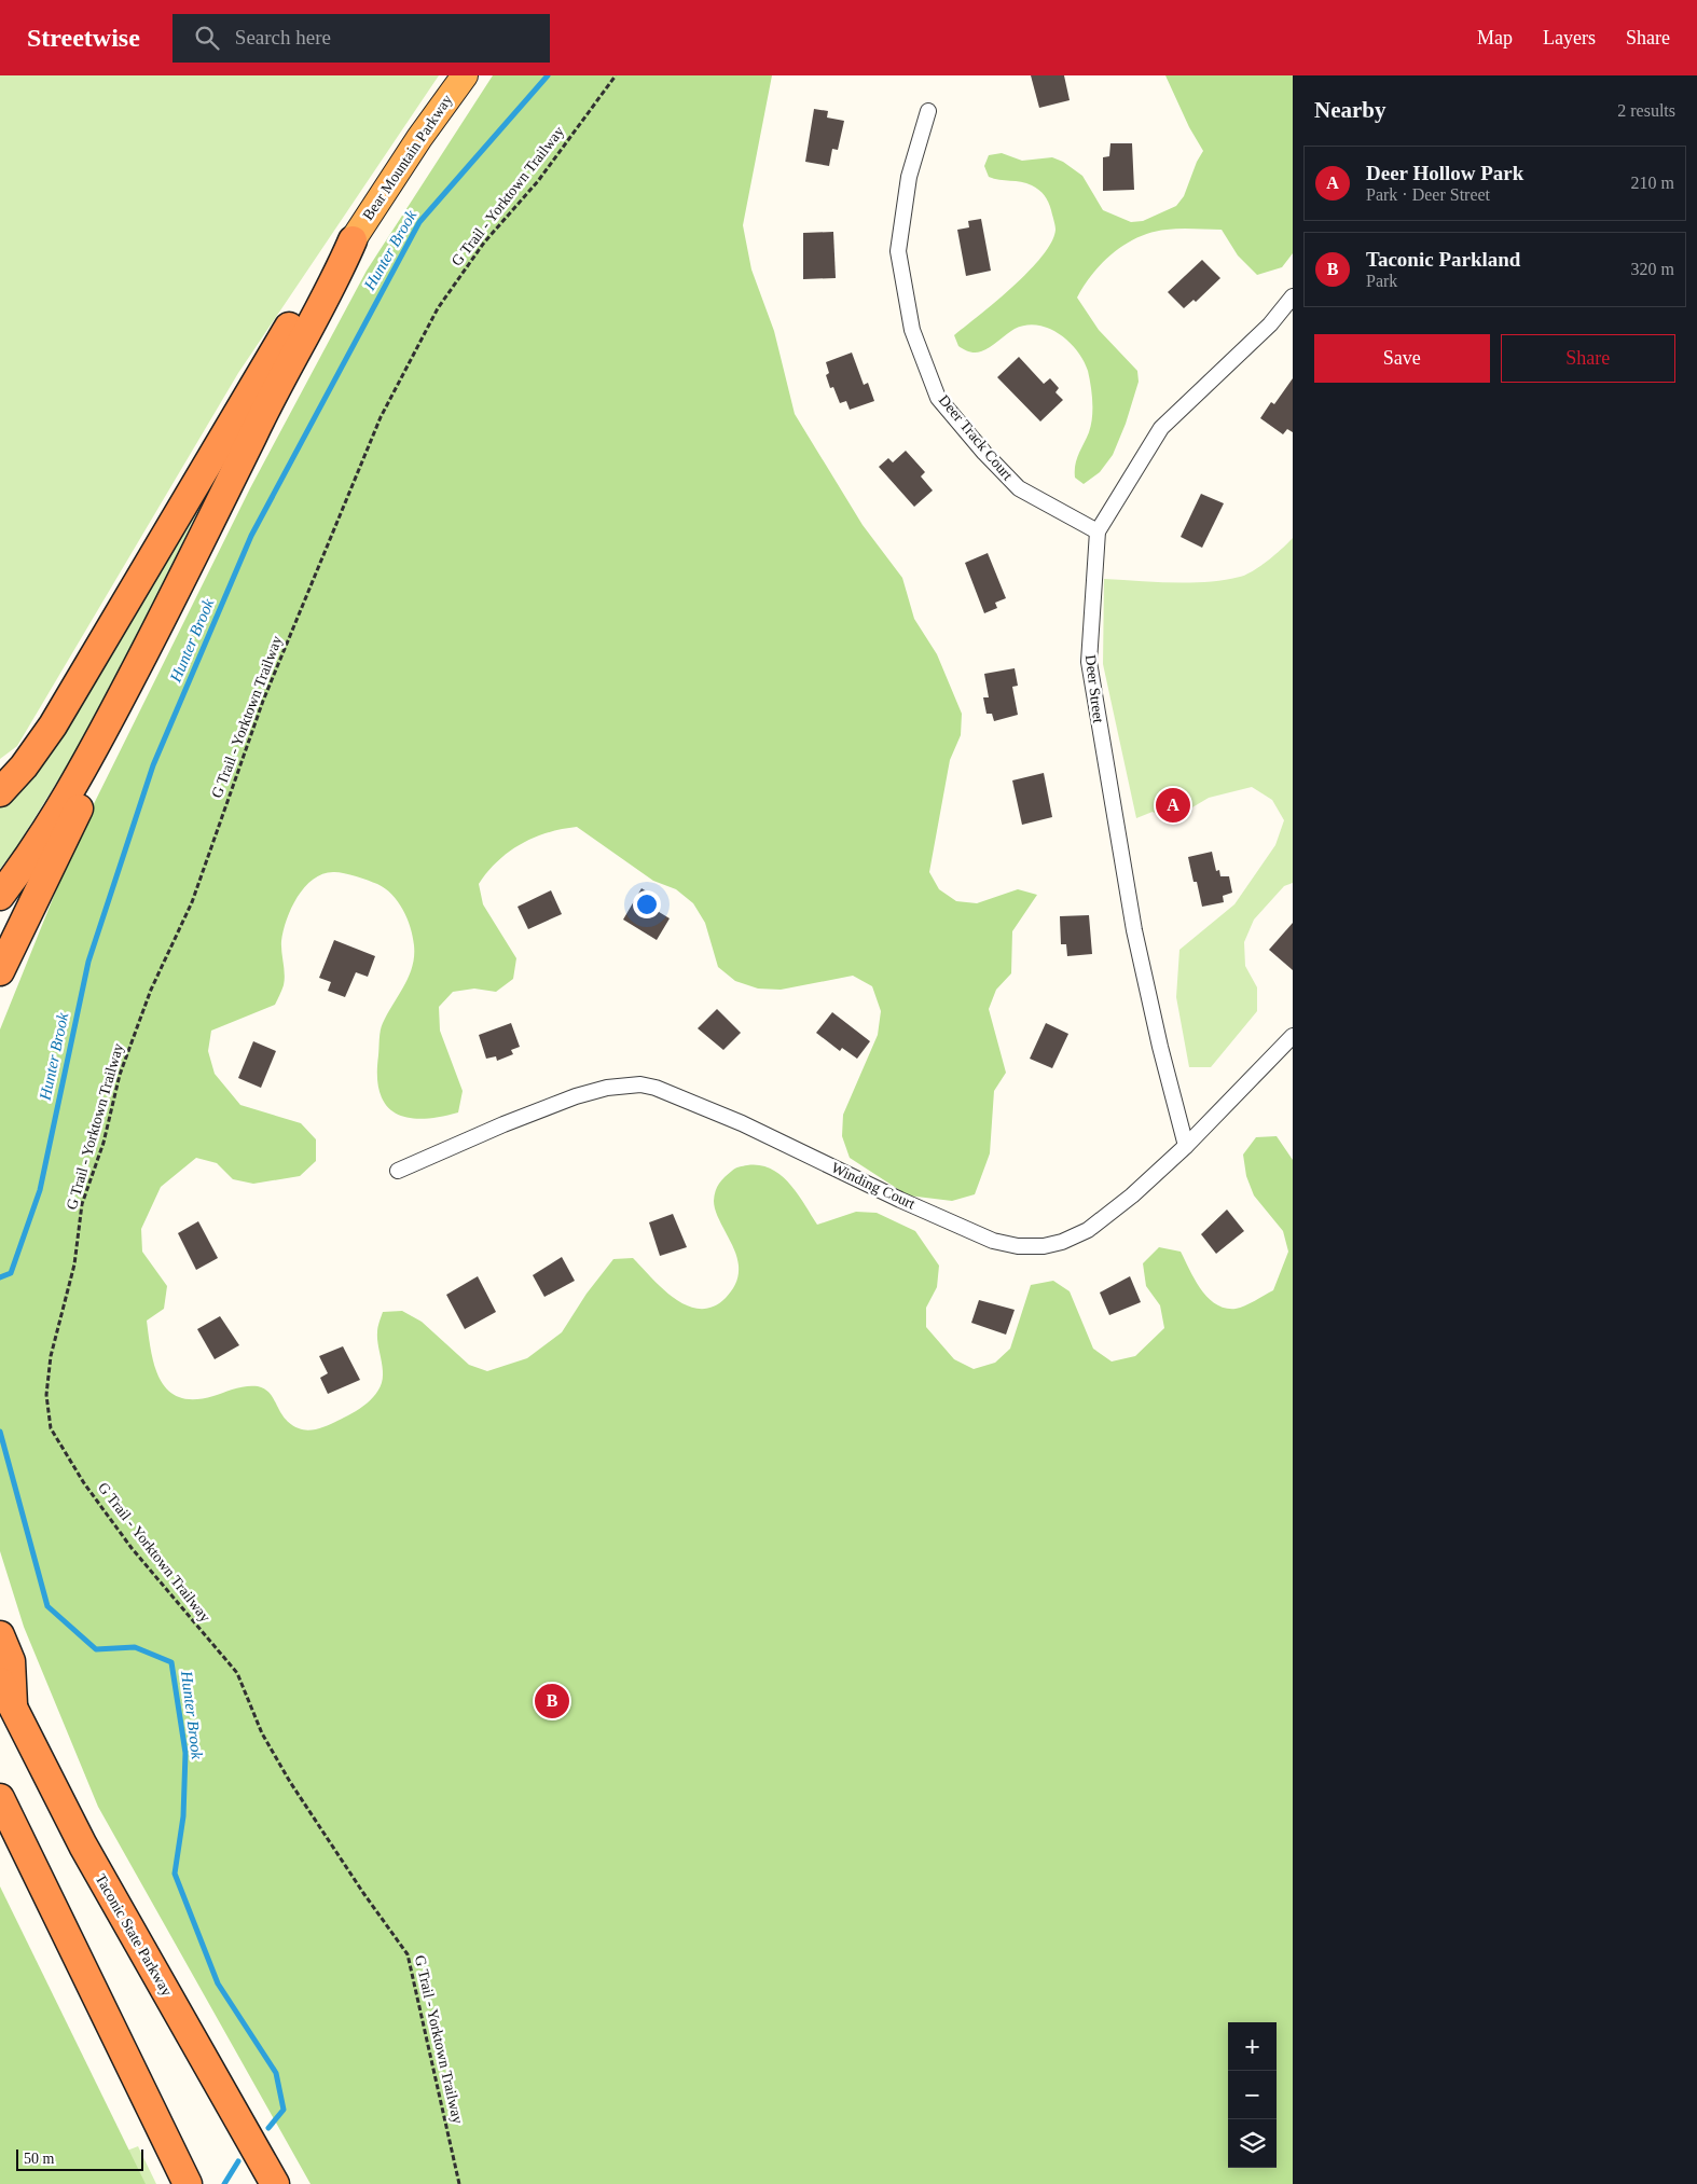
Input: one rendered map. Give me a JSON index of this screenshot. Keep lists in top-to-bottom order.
{
  "streets": {
    "highway": ["Bear Mountain Parkway", "Taconic State Parkway"],
    "street": ["Deer Track Court", "Deer Street", "Winding Court"],
    "path": ["G Trail - Yorktown Trailway"]
  },
  "crossings": [
    ["Deer Track Court", "Deer Street"],
    ["Deer Street", "Winding Court"]
  ],
  "water": ["Hunter Brook"],
  "scale_bar": "50 m",
  "page": {
    "header": "Streetwise",
    "search": "Search here",
    "nav": ["Map", "Layers", "Share"],
    "heading": ["Nearby", "2 results"],
    "list": [
      {
        "mark": "A",
        "name": "Deer Hollow Park",
        "note": "Park · Deer Street",
        "value": "210 m"
      },
      {
        "mark": "B",
        "name": "Taconic Parkland",
        "note": "Park",
        "value": "320 m"
      }
    ],
    "buttons": ["Save", "Share"],
    "pins": ["A", "B"],
    "map_buttons": ["+", "−"],
    "scale": "50 m"
  }
}
